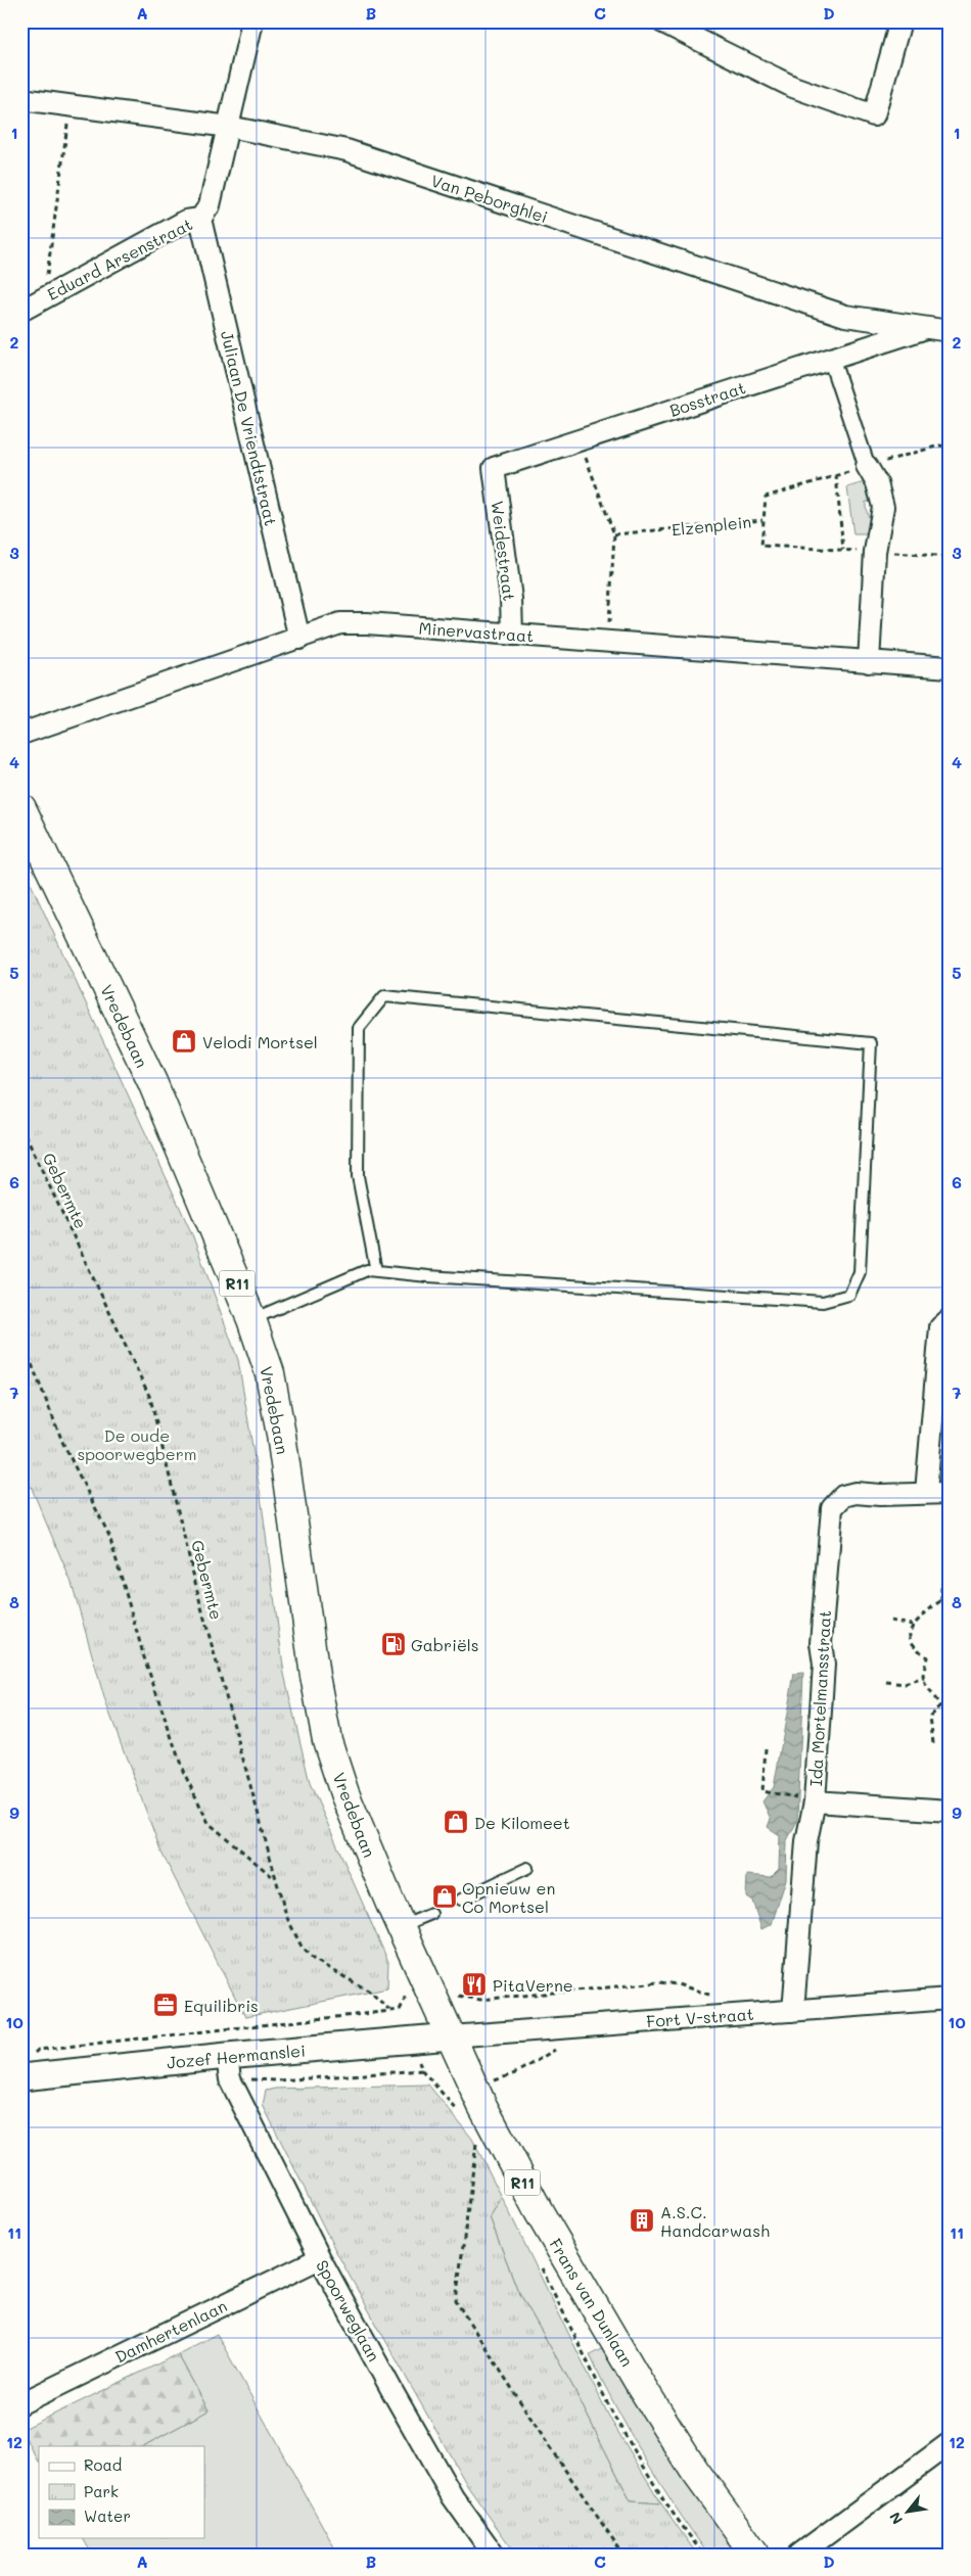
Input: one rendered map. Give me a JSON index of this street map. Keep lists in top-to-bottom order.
{
  "streets": {
    "main road": ["Vredebaan", "R11", "Frans van Dunlaan"],
    "street": [
      "Van Peborghlei",
      "Eduard Arsenstraat",
      "Bosstraat",
      "Juliaan De Vriendtstraat",
      "Weidestraat",
      "Minervastraat",
      "Ida Mortelmansstraat",
      "Fort V-straat",
      "Jozef Hermanslei",
      "Spoorweglaan",
      "Damhertenlaan"
    ],
    "path": ["Elzenplein", "Gebermte"]
  },
  "crossings": [
    ["Van Peborghlei", "Eduard Arsenstraat"],
    ["Van Peborghlei", "Bosstraat"],
    ["Eduard Arsenstraat", "Juliaan De Vriendtstraat"],
    ["Bosstraat", "Weidestraat"],
    ["Juliaan De Vriendtstraat", "Minervastraat"],
    ["Weidestraat", "Minervastraat"],
    ["Vredebaan", "Fort V-straat"],
    ["Vredebaan", "Jozef Hermanslei"],
    ["Vredebaan", "Frans van Dunlaan"],
    ["Ida Mortelmansstraat", "Fort V-straat"],
    ["Fort V-straat", "Jozef Hermanslei"],
    ["Fort V-straat", "Frans van Dunlaan"],
    ["Jozef Hermanslei", "Frans van Dunlaan"],
    ["Jozef Hermanslei", "Spoorweglaan"],
    ["Spoorweglaan", "Damhertenlaan"]
  ],
  "parks": ["De oude spoorwegberm"],
  "places": {
    "shop": ["Velodi Mortsel", "De Kilomeet", "Opnieuw en Co Mortsel"],
    "fuel station": ["Gabriëls"],
    "restaurant": ["PitaVerne"],
    "office": ["Equilibris"],
    "building": ["A.S.C. Handcarwash"]
  },
  "legend": ["Road", "Park", "Water"],
  "north": "bottom left",
  "grid": {
    "columns": [
      "A",
      "B",
      "C",
      "D"
    ],
    "rows": [
      "1",
      "2",
      "3",
      "4",
      "5",
      "6",
      "7",
      "8",
      "9",
      "10",
      "11",
      "12"
    ]
  }
}
